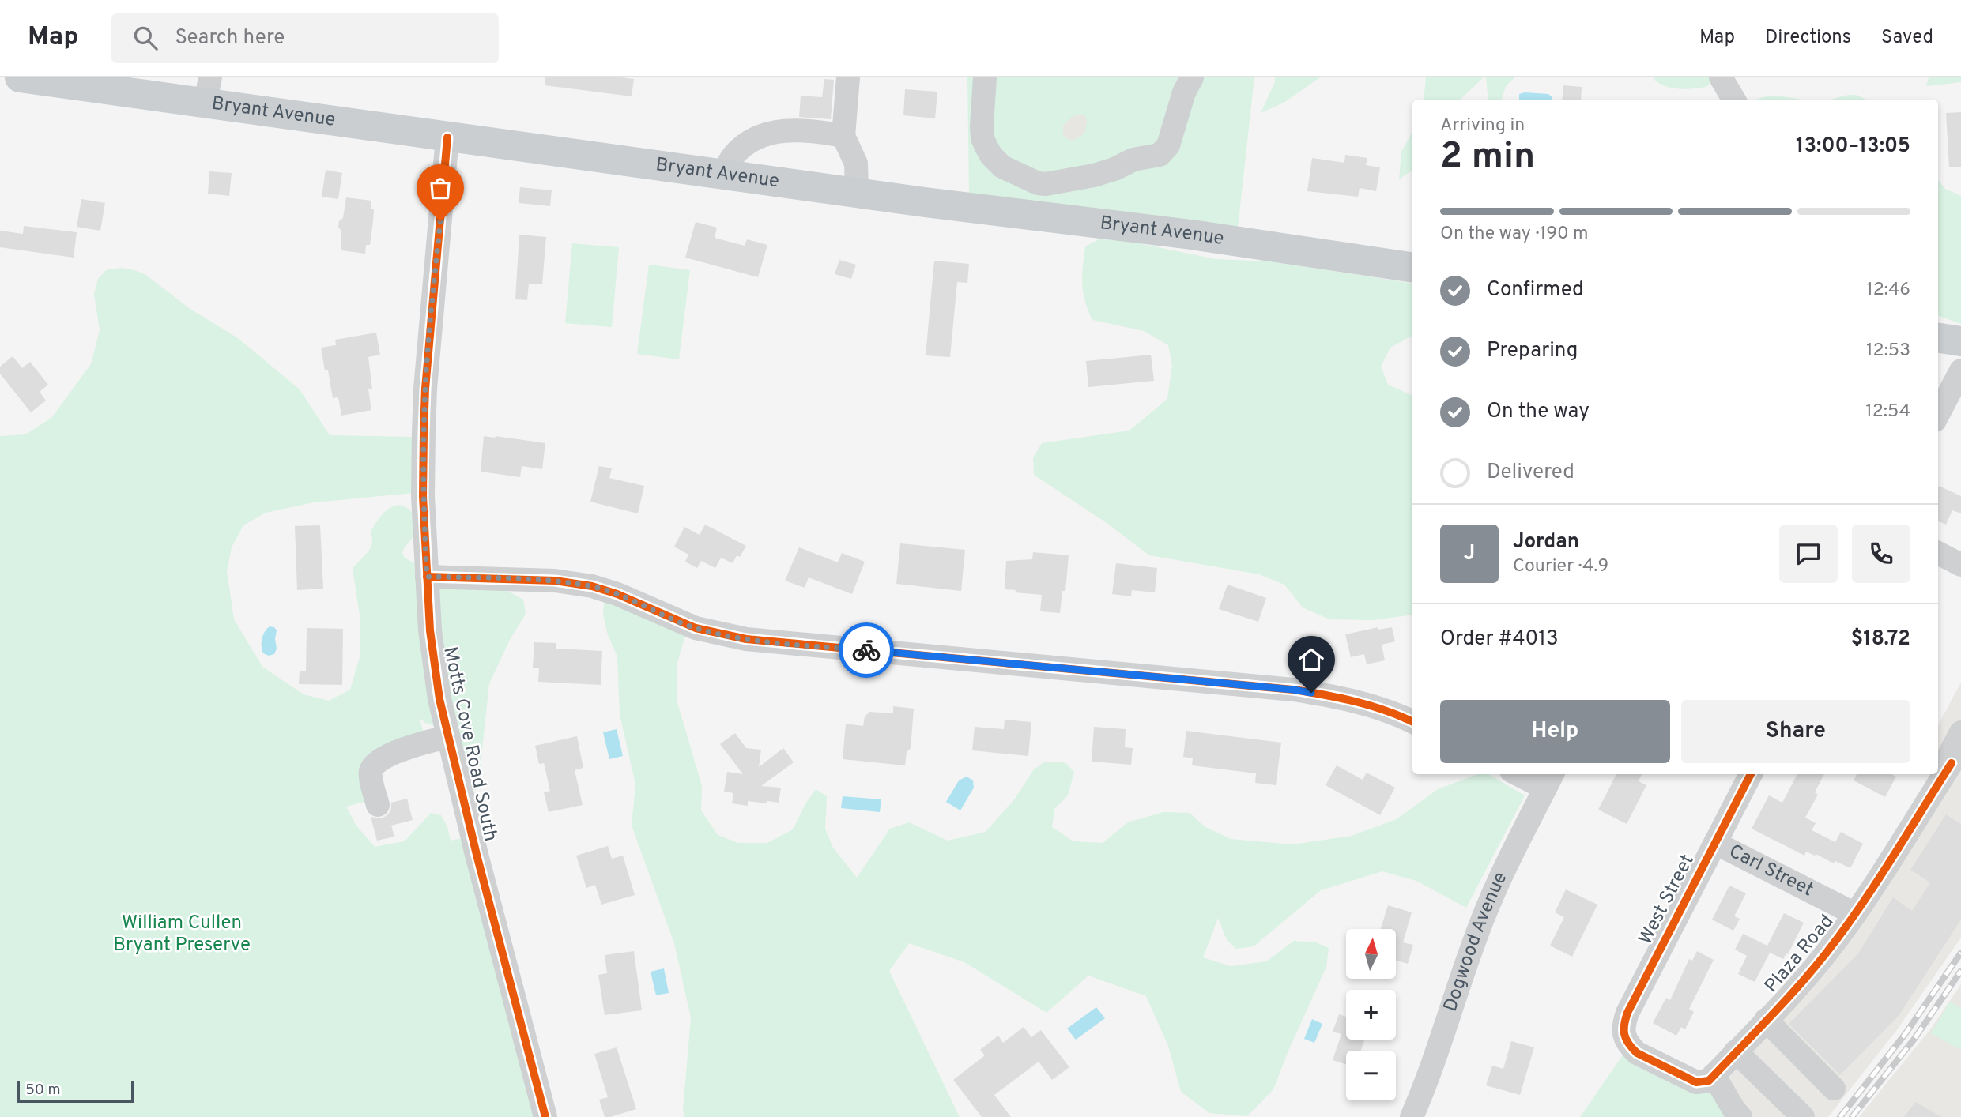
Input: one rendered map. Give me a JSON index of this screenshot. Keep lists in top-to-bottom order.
{
  "streets": {
    "main road": ["Bryant Avenue"],
    "street": [
      "Motts Cove Road South",
      "Carl Street",
      "West Street",
      "Dogwood Avenue",
      "Plaza Road"
    ]
  },
  "crossings": [
    ["Bryant Avenue", "Motts Cove Road South"],
    ["Carl Street", "West Street"],
    ["Carl Street", "Plaza Road"],
    ["West Street", "Plaza Road"]
  ],
  "parks": ["William Cullen Bryant Preserve"],
  "scale_bar": "50 m",
  "north": "top",
  "page": {
    "header": "Map",
    "search": "Search here",
    "nav": ["Map", "Directions", "Saved"],
    "heading": ["2 min", "Arriving in", "13:00–13:05"],
    "panel": [
      "Jordan",
      "Courier · 4.9",
      "Order #4013",
      "$18.72"
    ],
    "bar": "On the way · 190 m",
    "list": [
      ["Confirmed", "12:46"],
      ["Preparing", "12:53"],
      ["On the way", "12:54"],
      "Delivered"
    ],
    "round": "J",
    "buttons": ["Help", "Share"],
    "map_buttons": ["+", "−"],
    "scale": "50 m"
  }
}
